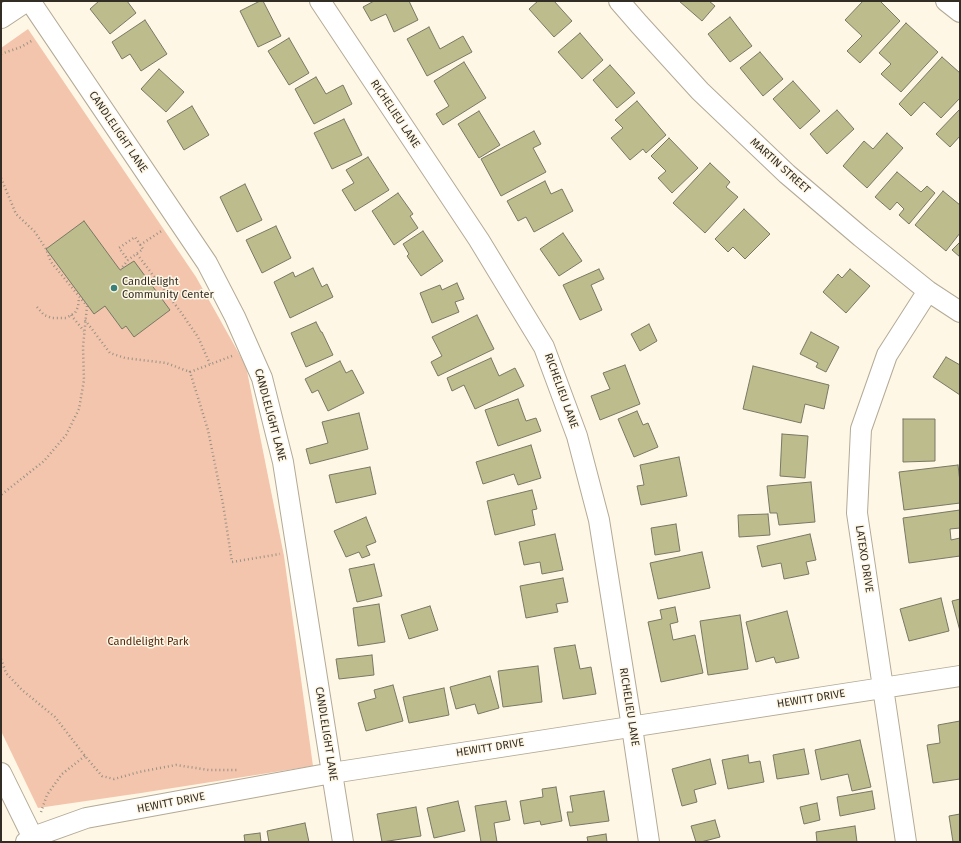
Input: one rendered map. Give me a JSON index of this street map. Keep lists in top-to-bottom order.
{
  "streets": {
    "street": [
      "RICHELIEU LANE",
      "CANDLELIGHT LANE",
      "MARTIN STREET",
      "LATEXO DRIVE",
      "HEWITT DRIVE"
    ]
  },
  "crossings": [
    ["RICHELIEU LANE", "HEWITT DRIVE"],
    ["CANDLELIGHT LANE", "HEWITT DRIVE"],
    ["MARTIN STREET", "LATEXO DRIVE"],
    ["LATEXO DRIVE", "HEWITT DRIVE"]
  ],
  "parks": ["Candlelight Park"],
  "places": ["Candlelight Community Center"]
}
